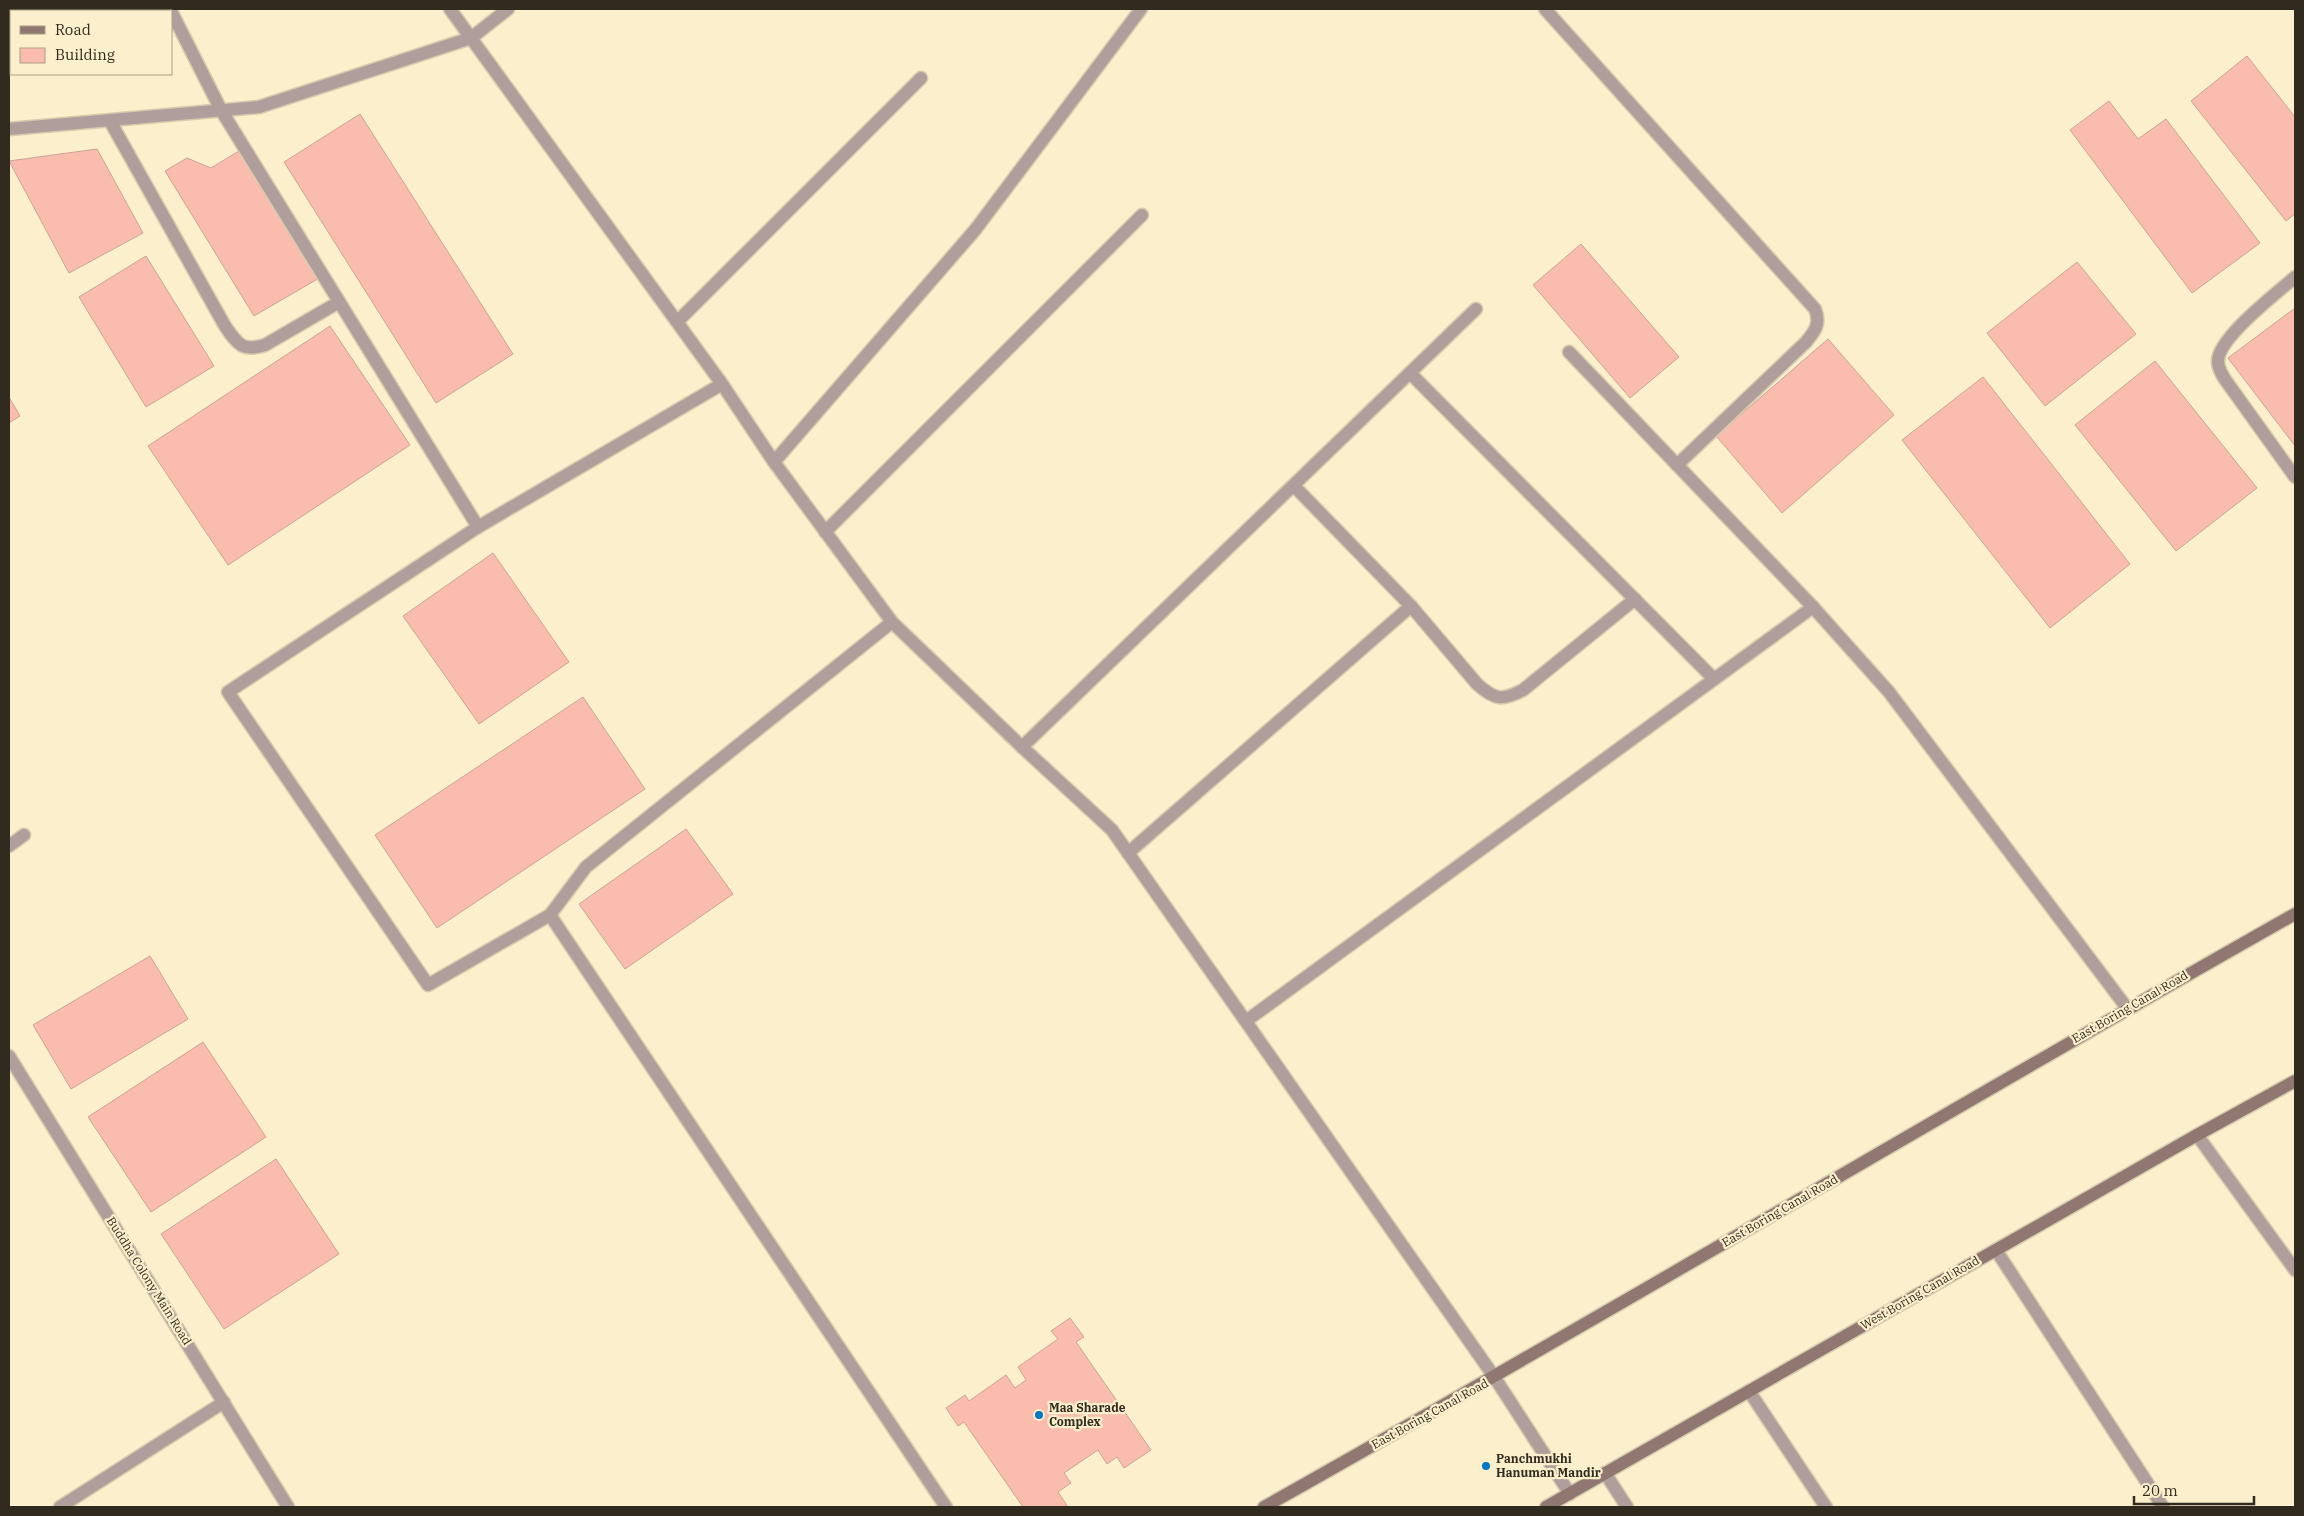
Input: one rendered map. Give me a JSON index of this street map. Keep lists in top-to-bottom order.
{
  "streets": {
    "main road": ["East Boring Canal Road", "West Boring Canal Road"],
    "street": ["Buddha Colony Main Road"]
  },
  "places": ["Maa Sharade Complex", "Panchmukhi Hanuman Mandir"],
  "legend": ["Road", "Building"],
  "scale_bar": "20 m"
}
